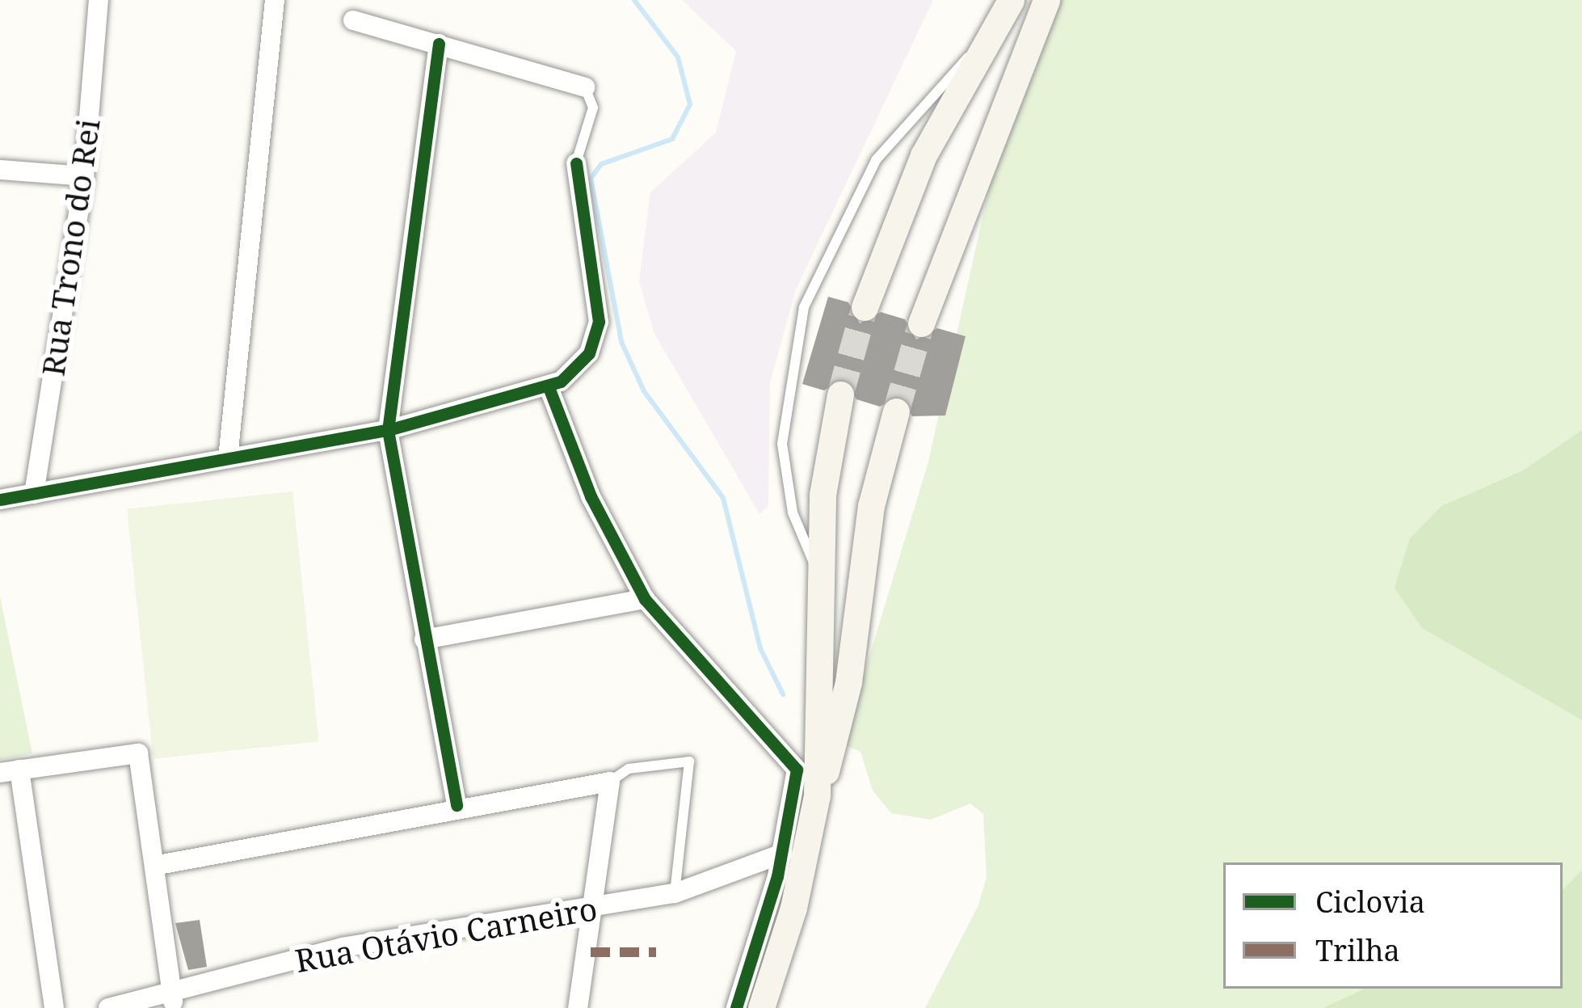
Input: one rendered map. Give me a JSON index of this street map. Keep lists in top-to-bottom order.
{
  "streets": {
    "street": ["Rua Trono do Rei", "Rua Otávio Carneiro"]
  },
  "legend": ["Ciclovia", "Trilha"]
}
